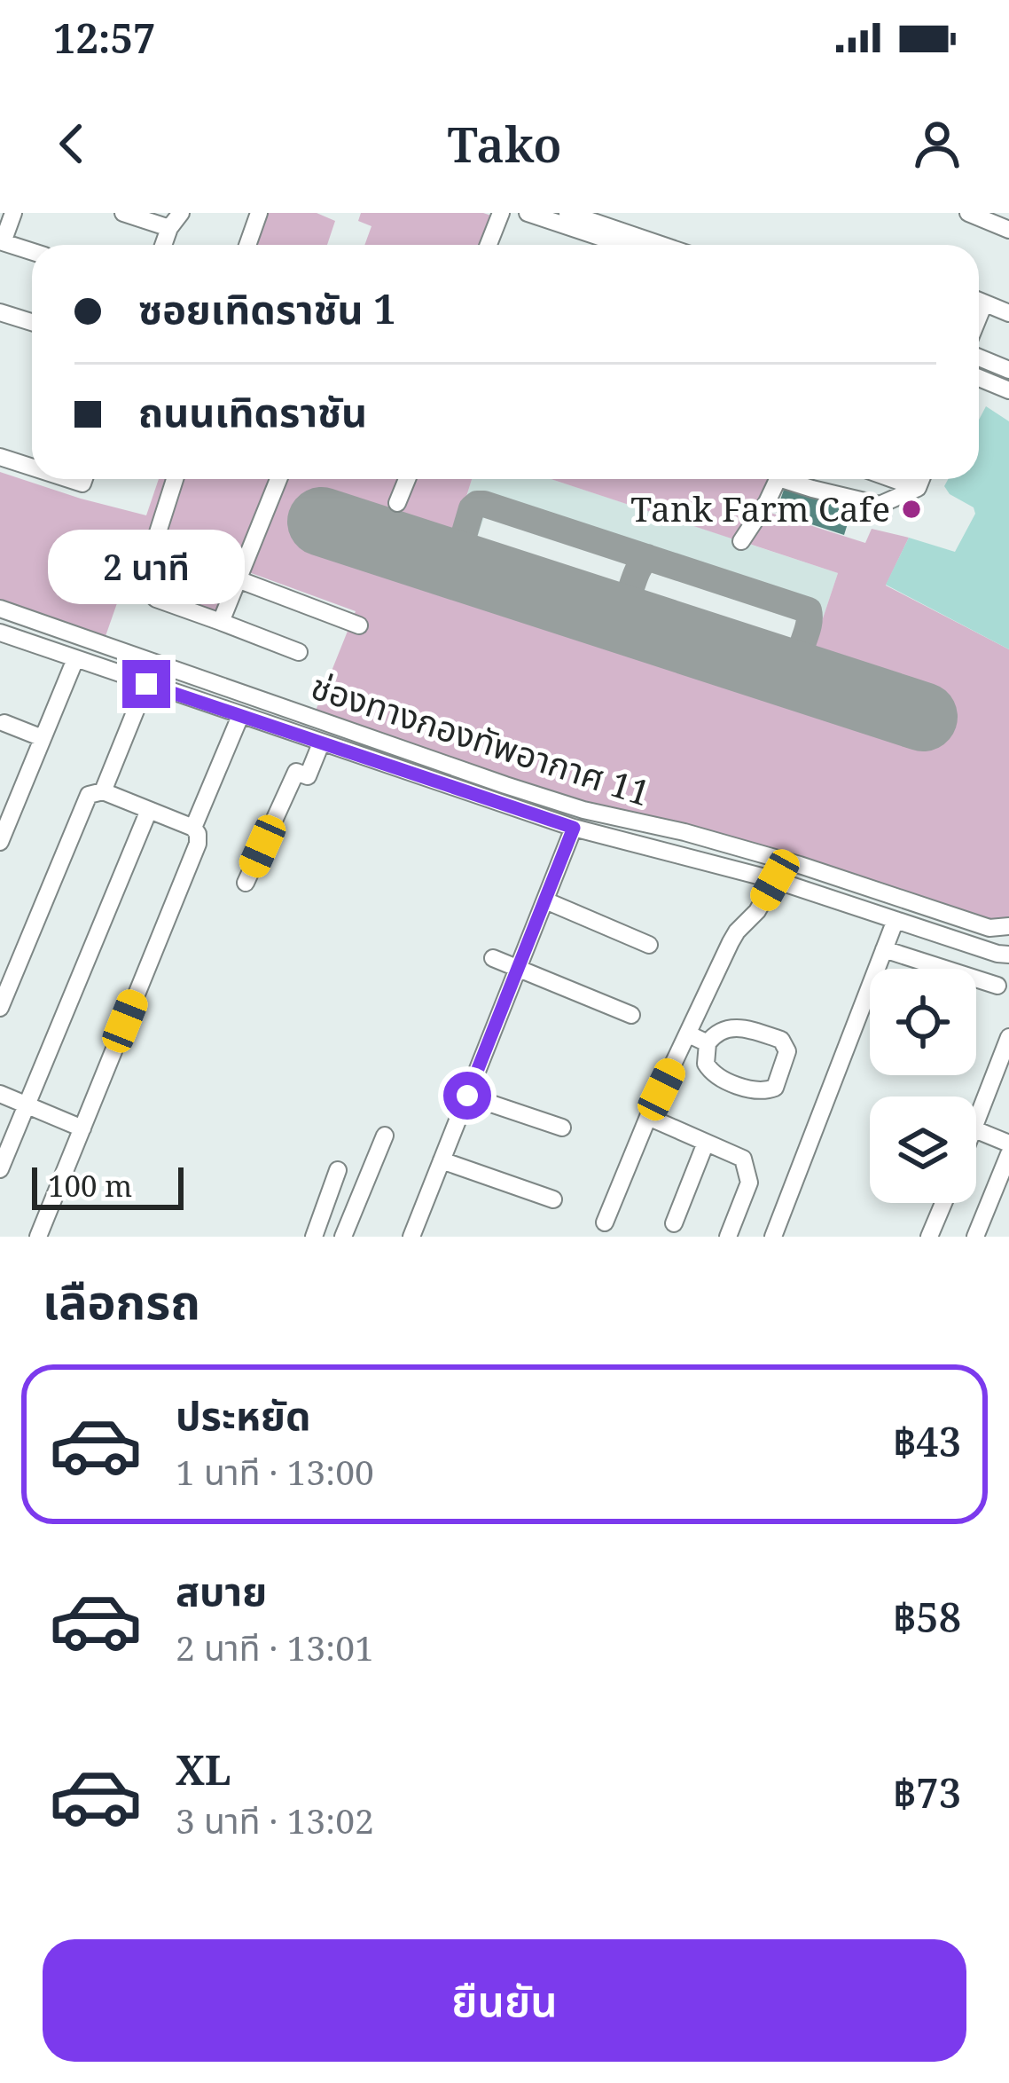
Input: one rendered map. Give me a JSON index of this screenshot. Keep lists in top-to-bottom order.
{
  "streets": {
    "street": ["ช่องทางกองทัพอากาศ 11"]
  },
  "places": ["Tank Farm Cafe"],
  "scale_bar": "100 m",
  "page": {
    "status": "12:57",
    "header": "Tako",
    "banner": ["ซอยเทิดราชัน 1", "ถนนเทิดราชัน"],
    "bubble": "2 นาที",
    "scale": "100 m",
    "heading": "เลือกรถ",
    "list": [
      {
        "name": "ประหยัด",
        "note": "1 นาที · 13:00",
        "value": "฿43"
      },
      {
        "name": "สบาย",
        "note": "2 นาที · 13:01",
        "value": "฿58"
      },
      {
        "name": "XL",
        "note": "3 นาที · 13:02",
        "value": "฿73"
      }
    ],
    "buttons": "ยืนยัน"
  }
}
